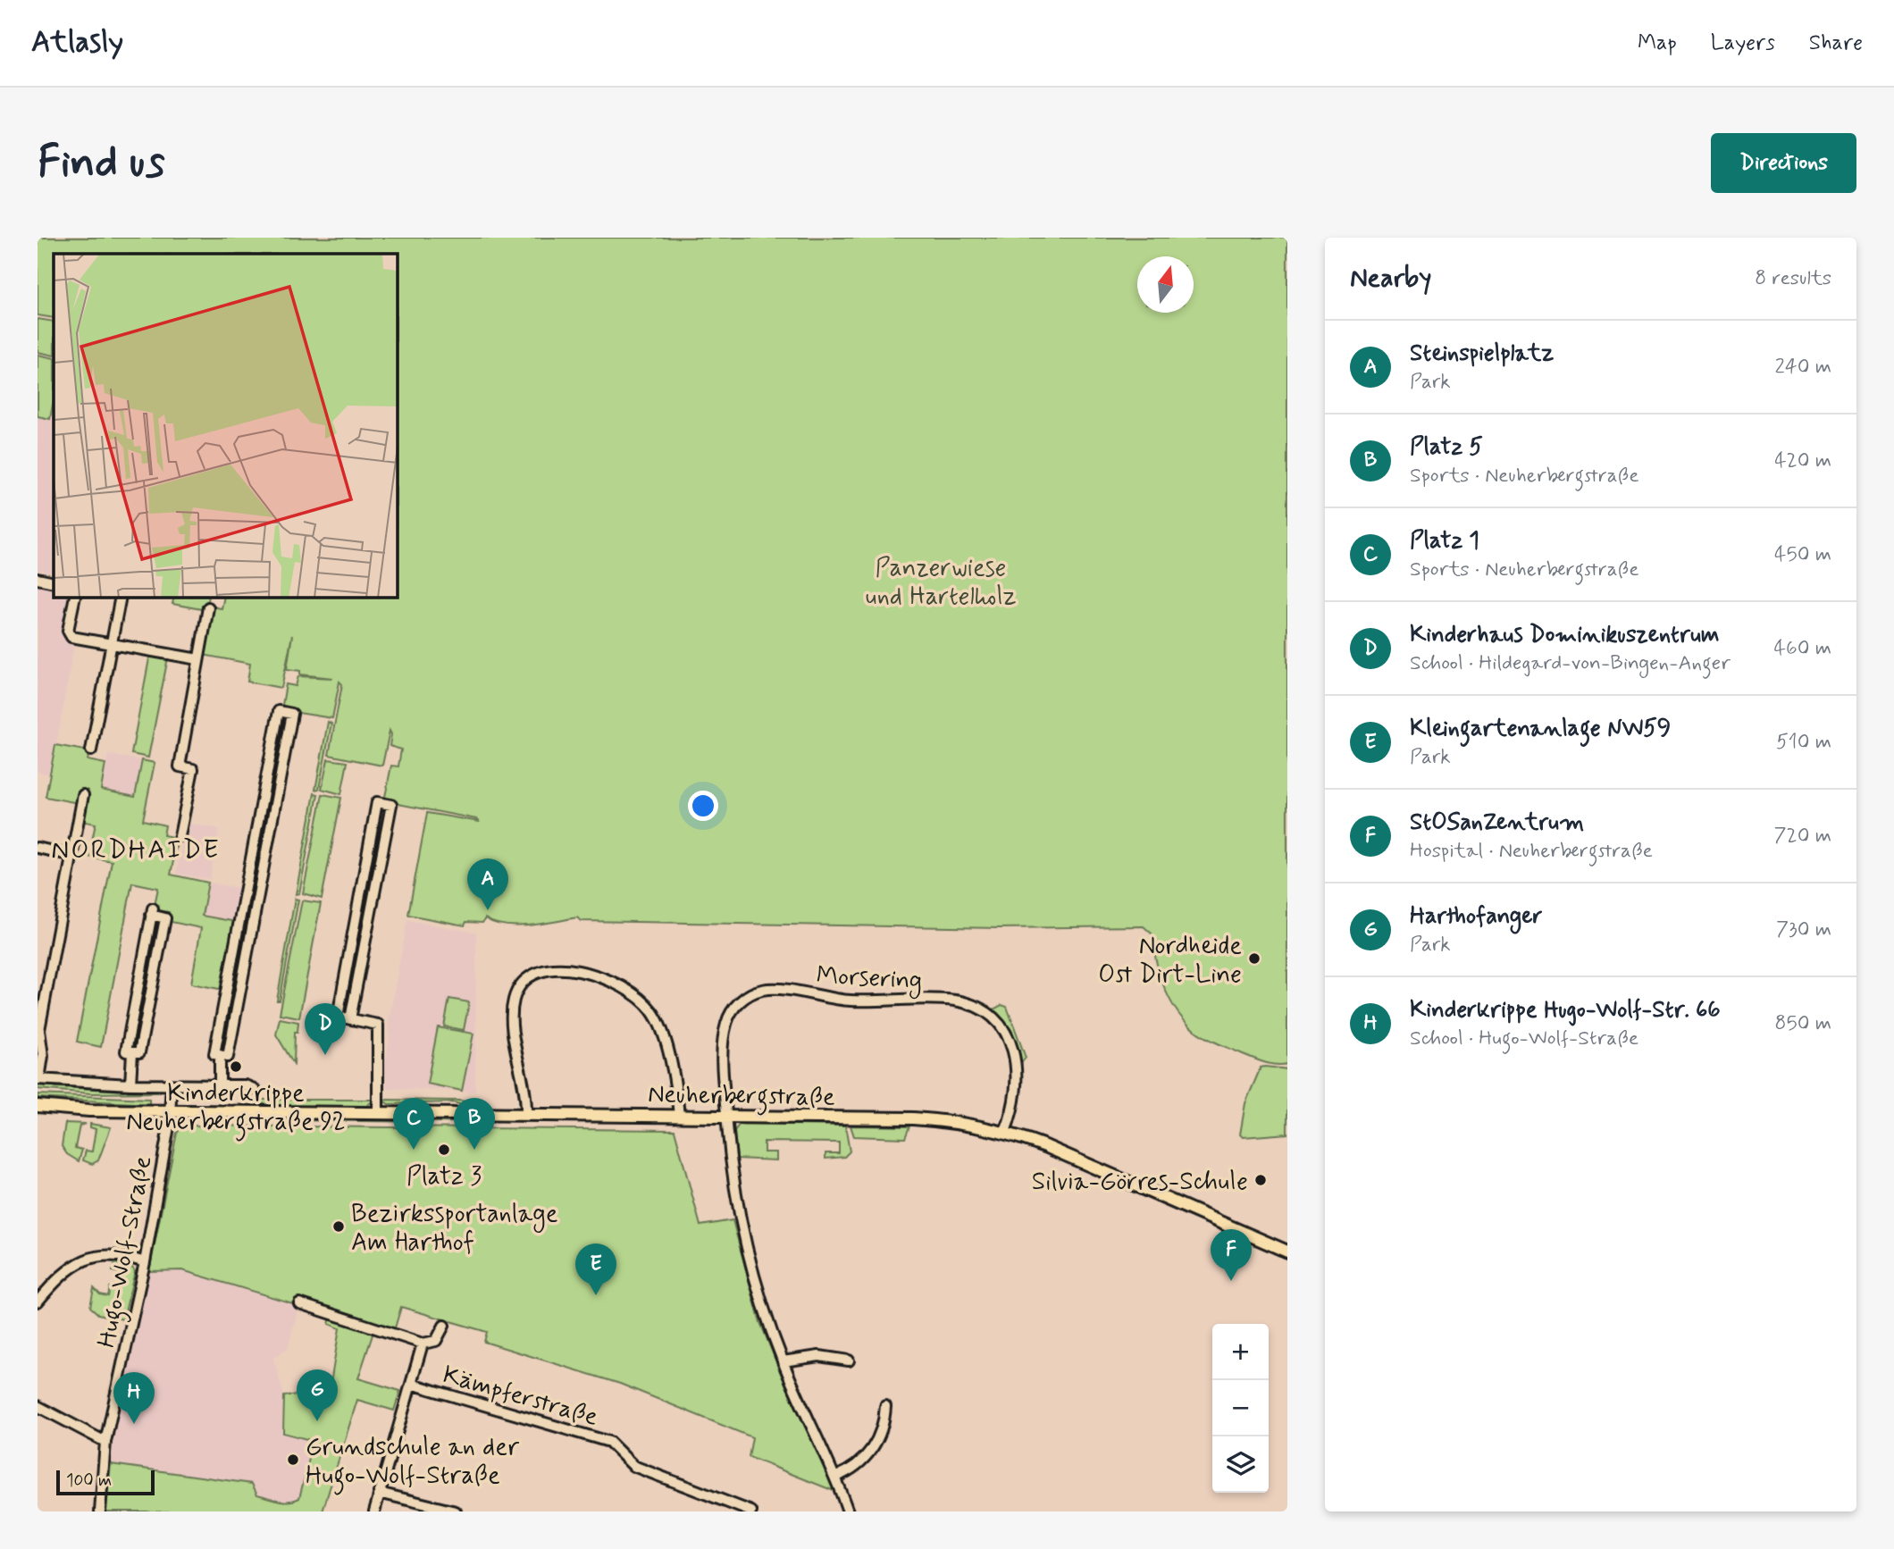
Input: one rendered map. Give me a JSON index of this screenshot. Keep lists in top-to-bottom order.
{
  "streets": {
    "main road": ["Neuherbergstraße"],
    "street": ["Morsering", "Hugo-Wolf-Straße", "Kämpferstraße"]
  },
  "crossings": [
    ["Morsering", "Neuherbergstraße"],
    ["Neuherbergstraße", "Hugo-Wolf-Straße"]
  ],
  "districts": ["NORDHAIDE"],
  "parks": ["Panzerwiese und Hartelholz"],
  "places": [
    "Nordheide Ost Dirt-Line",
    "Kinderkrippe Neuherbergstraße 92",
    "Platz 3",
    "Silvia-Görres-Schule",
    "Bezirkssportanlage Am Harthof",
    "Grundschule an der Hugo-Wolf-Straße"
  ],
  "scale_bar": "100 m",
  "north": "top",
  "page": {
    "header": "Atlasly",
    "nav": ["Map", "Layers", "Share"],
    "buttons": "Directions",
    "title": "Find us",
    "heading": ["Nearby", "8 results"],
    "list": [
      {
        "mark": "A",
        "name": "Steinspielplatz",
        "note": "Park",
        "value": "240 m"
      },
      {
        "mark": "B",
        "name": "Platz 5",
        "note": "Sports · Neuherbergstraße",
        "value": "420 m"
      },
      {
        "mark": "C",
        "name": "Platz 1",
        "note": "Sports · Neuherbergstraße",
        "value": "450 m"
      },
      {
        "mark": "D",
        "name": "Kinderhaus Dominikuszentrum",
        "note": "School · Hildegard-von-Bingen-Anger",
        "value": "460 m"
      },
      {
        "mark": "E",
        "name": "Kleingartenanlage NW59",
        "note": "Park",
        "value": "510 m"
      },
      {
        "mark": "F",
        "name": "StOSanZentrum",
        "note": "Hospital · Neuherbergstraße",
        "value": "720 m"
      },
      {
        "mark": "G",
        "name": "Harthofanger",
        "note": "Park",
        "value": "730 m"
      },
      {
        "mark": "H",
        "name": "Kinderkrippe Hugo-Wolf-Str. 66",
        "note": "School · Hugo-Wolf-Straße",
        "value": "850 m"
      }
    ],
    "pins": [
      "A",
      "D",
      "B",
      "C",
      "F",
      "E",
      "G",
      "H"
    ],
    "map_buttons": ["+", "−"],
    "scale": "100 m"
  }
}
